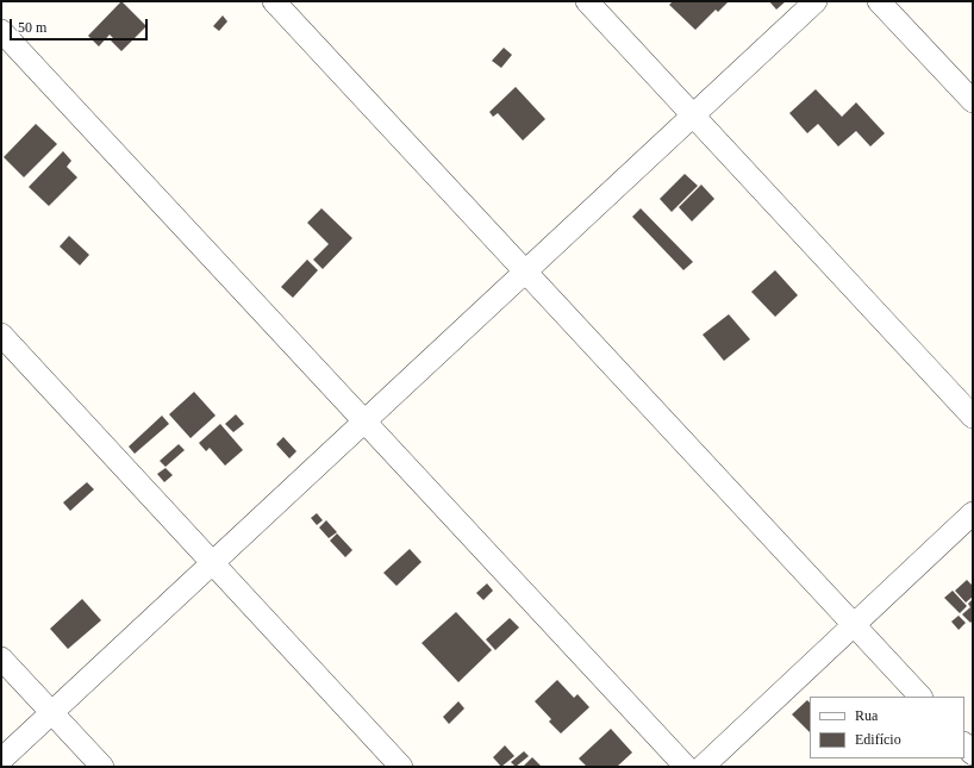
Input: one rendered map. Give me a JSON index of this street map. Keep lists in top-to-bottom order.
{
  "legend": ["Rua", "Edifício"],
  "scale_bar": "50 m"
}
